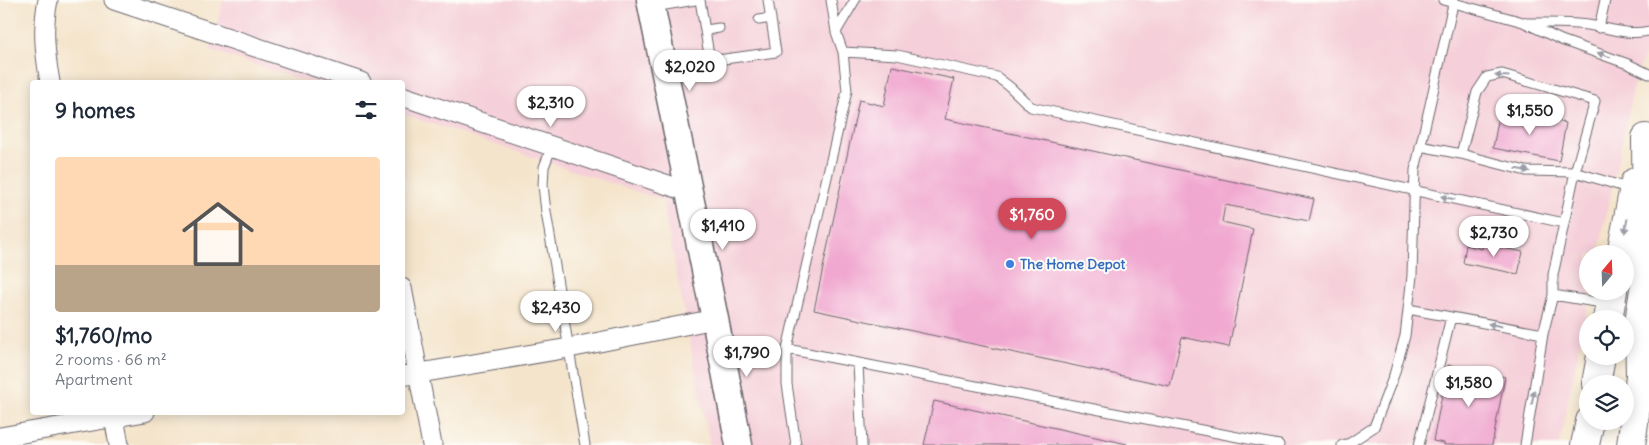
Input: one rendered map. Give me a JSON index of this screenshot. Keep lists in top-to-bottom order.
{
  "places": ["The Home Depot"],
  "north": "top",
  "page": {
    "price": [
      "$2,020",
      "$2,310",
      "$1,550",
      "$1,760",
      "$1,410",
      "$2,730",
      "$2,430",
      "$1,790",
      "$1,580"
    ],
    "heading": "9 homes",
    "list": [
      {
        "name": "$1,760/mo",
        "note": "2 rooms · 66 m² · Apartment"
      }
    ]
  }
}
